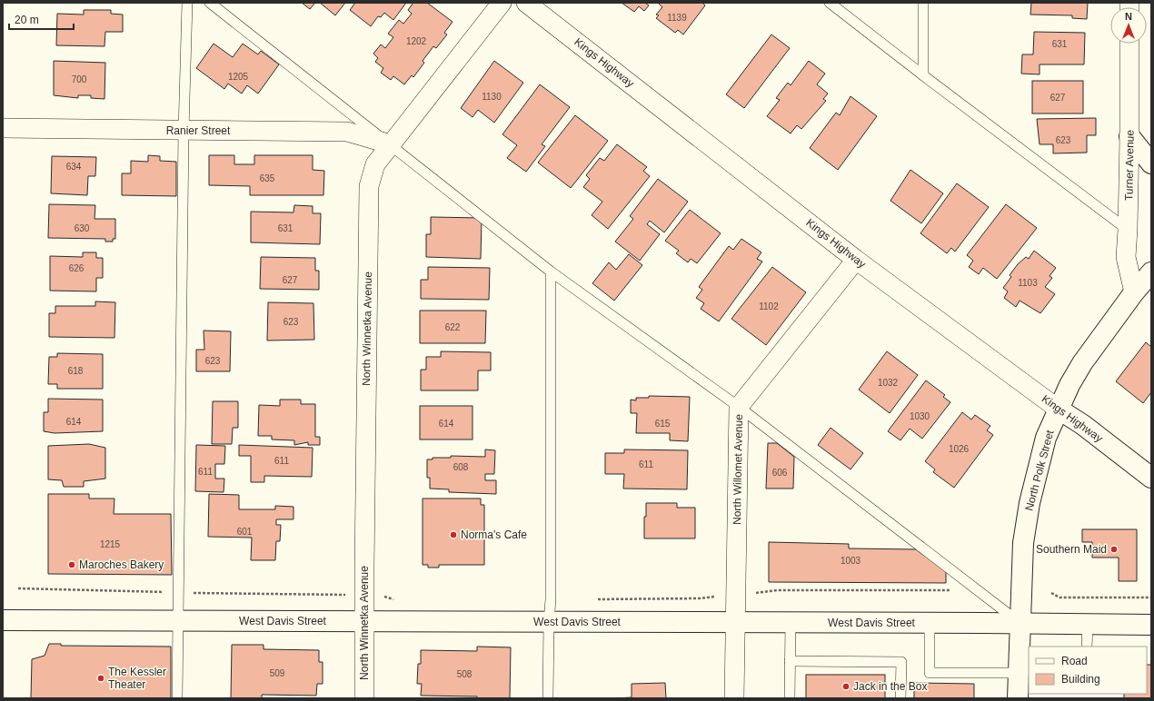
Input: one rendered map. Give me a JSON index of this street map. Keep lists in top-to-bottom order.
{
  "streets": {
    "main road": ["Kings Highway", "North Polk Street", "West Davis Street"],
    "street": [
      "Ranier Street",
      "Turner Avenue",
      "North Winnetka Avenue",
      "North Willomet Avenue"
    ]
  },
  "crossings": [
    ["Kings Highway", "North Willomet Avenue"],
    ["Kings Highway", "North Polk Street"],
    ["Ranier Street", "North Winnetka Avenue"],
    ["Turner Avenue", "North Polk Street"],
    ["North Winnetka Avenue", "West Davis Street"],
    ["North Willomet Avenue", "West Davis Street"],
    ["North Polk Street", "West Davis Street"]
  ],
  "places": [
    "Norma's Cafe",
    "Southern Maid",
    "Maroches Bakery",
    "The Kessler Theater",
    "Jack in the Box"
  ],
  "house_numbers": [
    "1139",
    "1202",
    "631",
    "1205",
    "700",
    "1130",
    "627",
    "623",
    "634",
    "635",
    "630",
    "631",
    "626",
    "627",
    "1103",
    "1102",
    "623",
    "622",
    "623",
    "618",
    "1032",
    "1030",
    "614",
    "614",
    "615",
    "1026",
    "611",
    "611",
    "608",
    "611",
    "606",
    "601",
    "1215",
    "1003",
    "509",
    "508"
  ],
  "legend": ["Road", "Building"],
  "scale_bar": "20 m",
  "north": "top"
}
